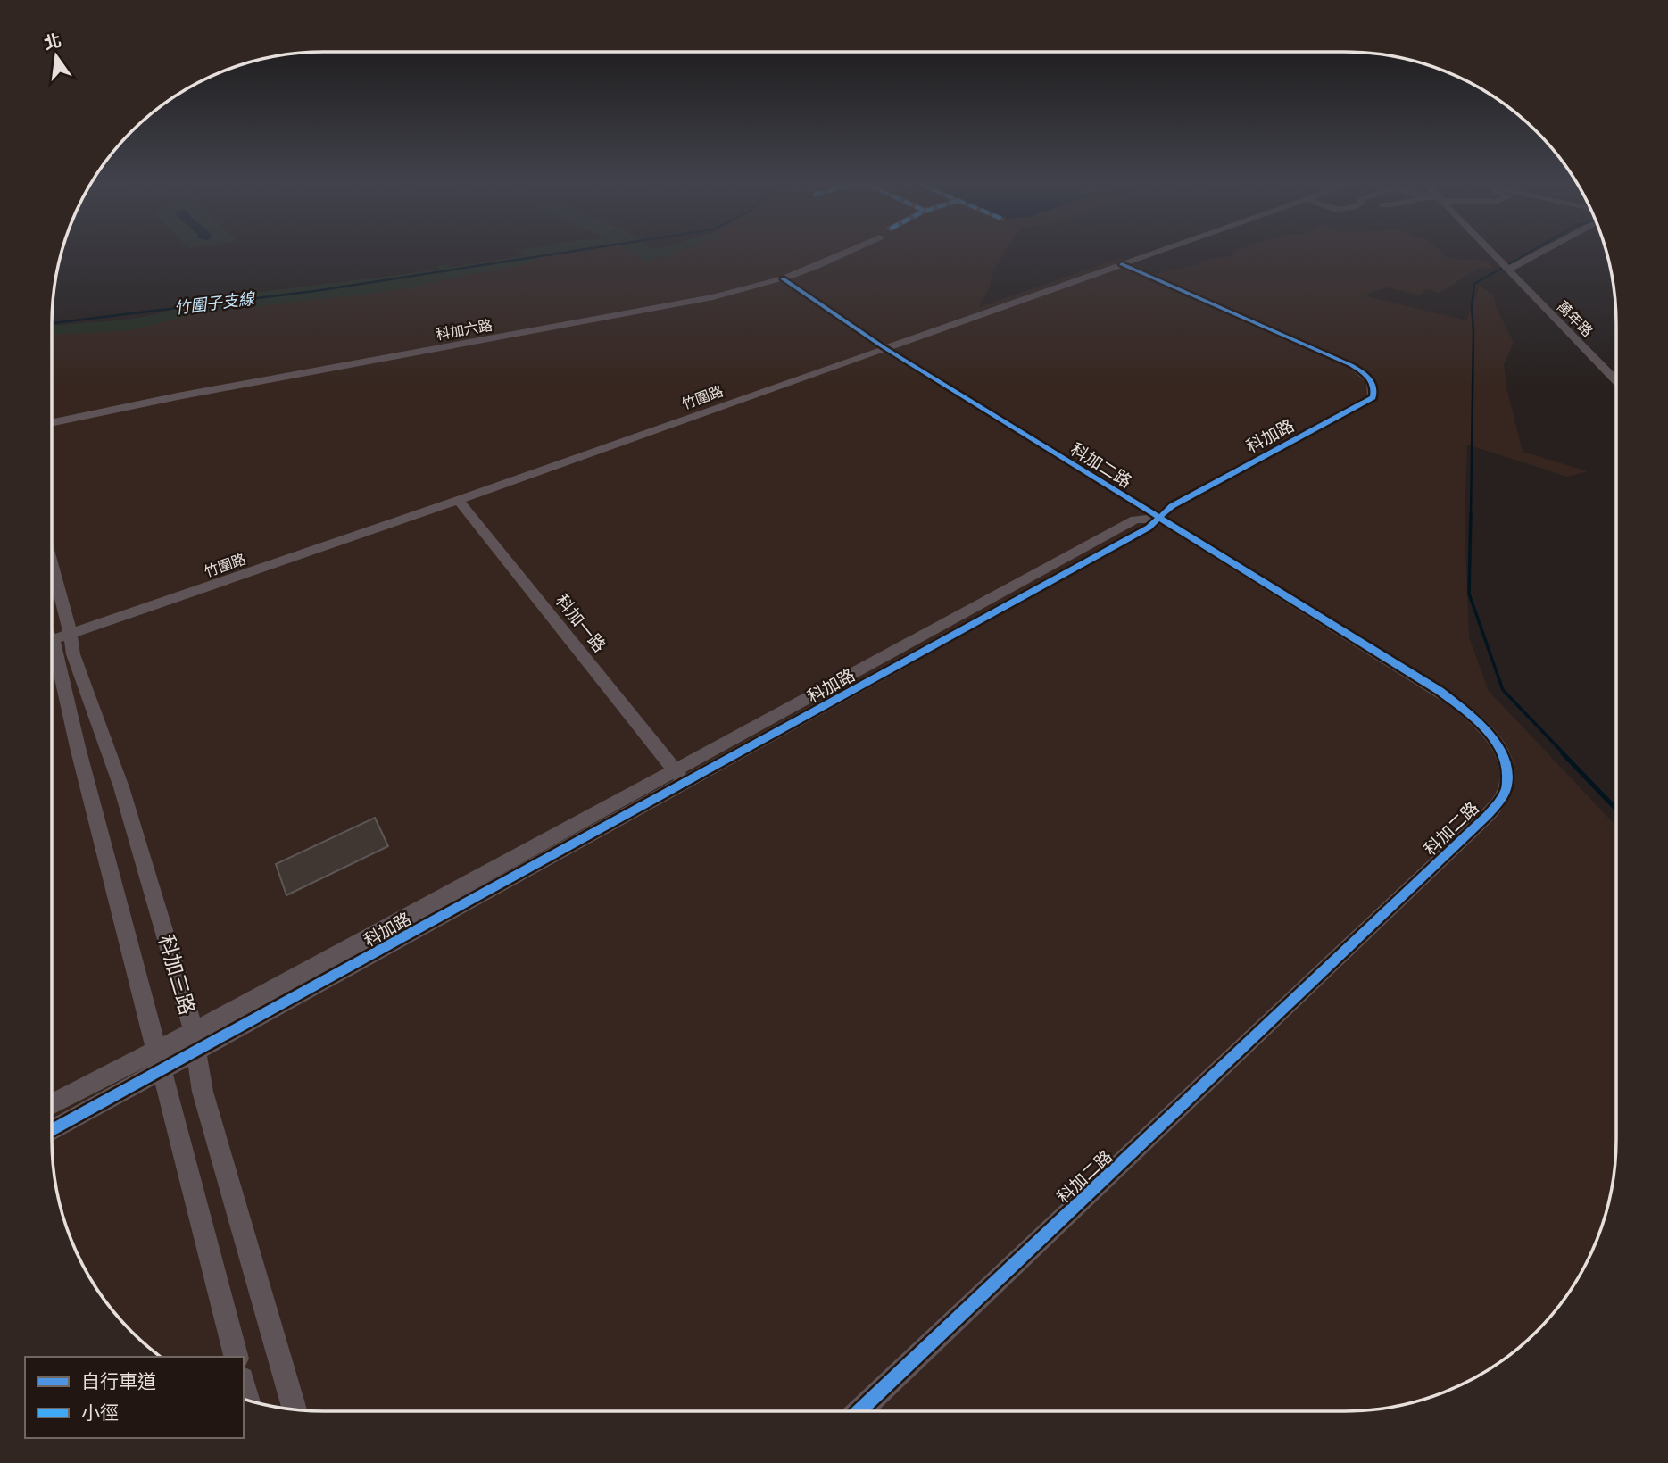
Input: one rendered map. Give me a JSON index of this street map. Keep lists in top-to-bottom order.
{
  "streets": {
    "street": [
      "萬年路",
      "科加六路",
      "竹圍路",
      "科加路",
      "科加二路",
      "科加一路",
      "科加三路"
    ]
  },
  "crossings": [
    ["科加六路", "科加二路"],
    ["竹圍路", "科加路"],
    ["竹圍路", "科加二路"],
    ["竹圍路", "科加一路"],
    ["竹圍路", "科加三路"],
    ["科加路", "科加二路"],
    ["科加路", "科加一路"],
    ["科加路", "科加三路"]
  ],
  "water": ["竹圍子支線"],
  "legend": ["自行車道", "小徑"],
  "north": "top"
}
